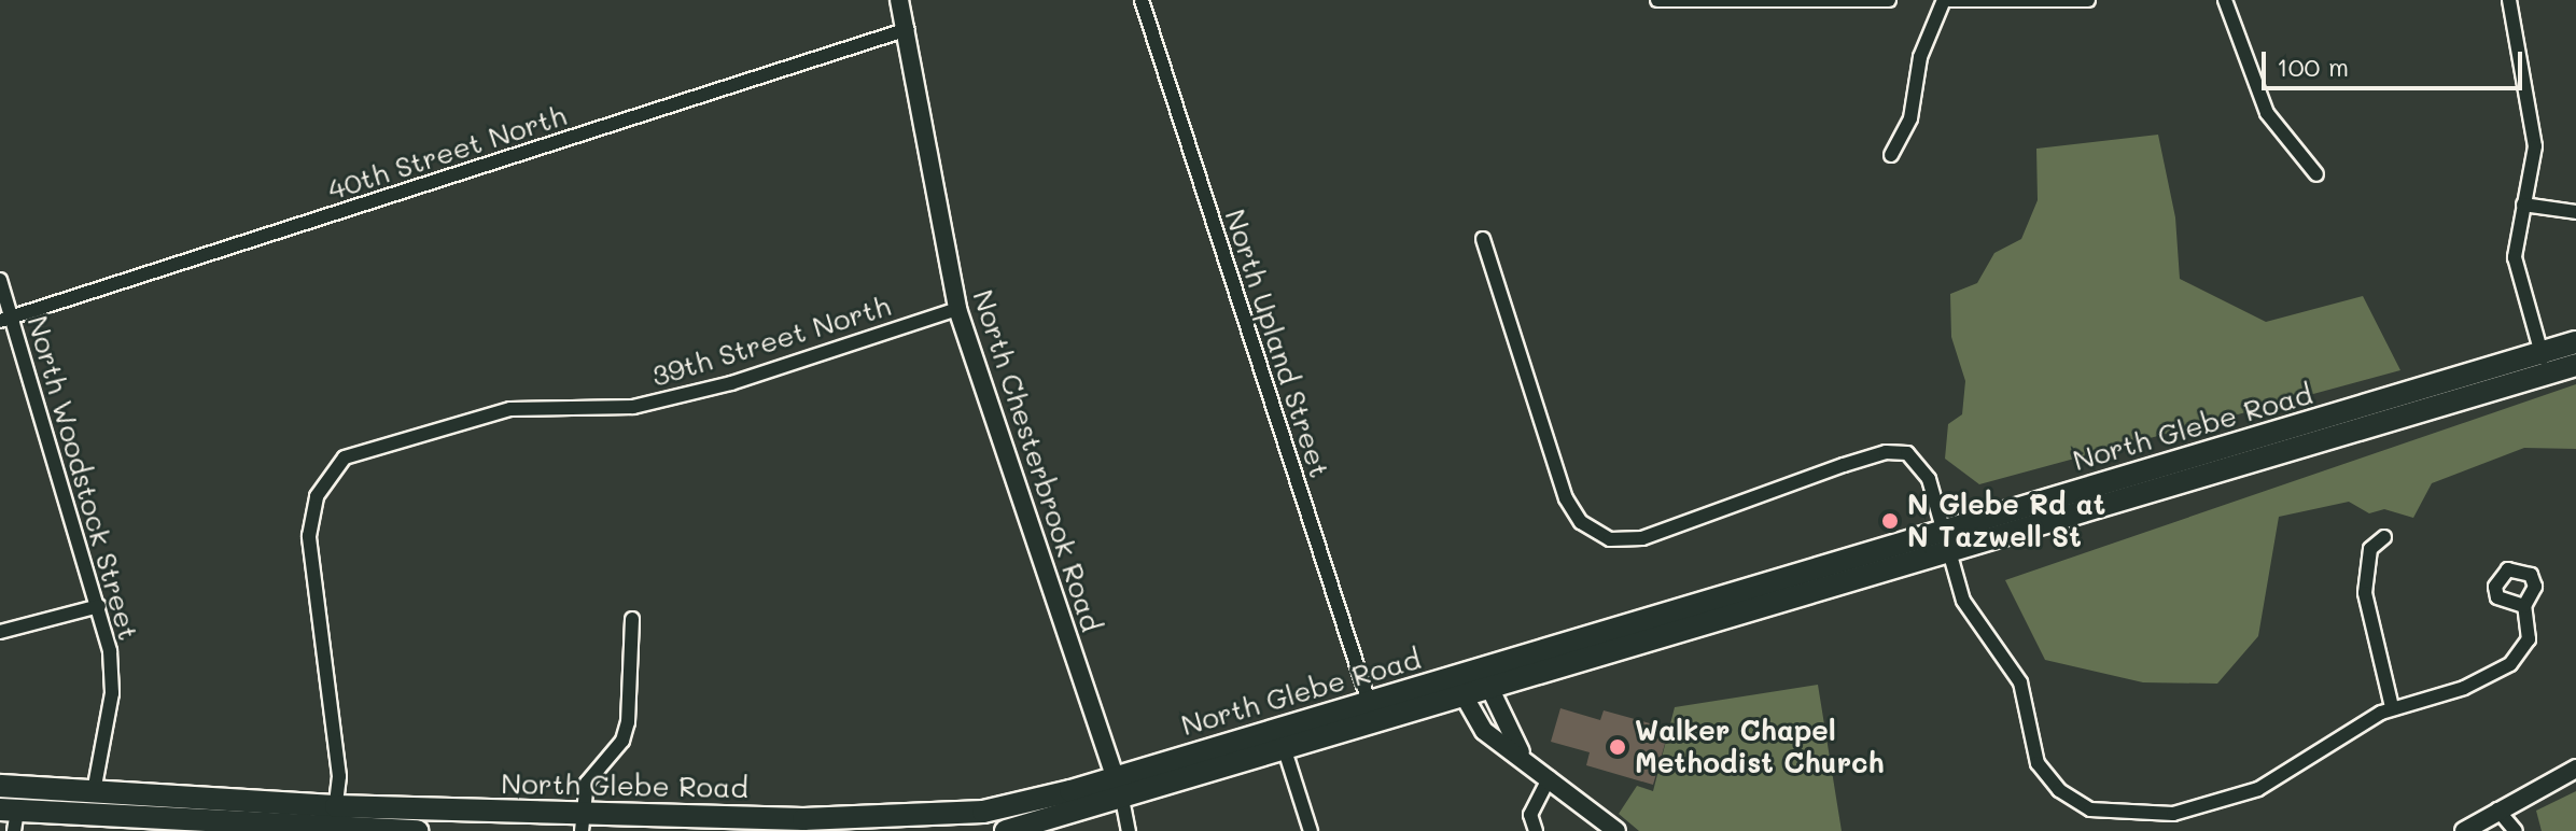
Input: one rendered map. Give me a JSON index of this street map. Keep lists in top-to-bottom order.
{
  "streets": {
    "main road": ["North Glebe Road"],
    "street": [
      "40th Street North",
      "39th Street North",
      "North Upland Street",
      "North Chesterbrook Road",
      "North Woodstock Street"
    ]
  },
  "crossings": [
    ["40th Street North", "North Chesterbrook Road"],
    ["40th Street North", "North Woodstock Street"],
    ["39th Street North", "North Glebe Road"],
    ["39th Street North", "North Chesterbrook Road"],
    ["North Upland Street", "North Glebe Road"],
    ["North Glebe Road", "North Chesterbrook Road"],
    ["North Glebe Road", "North Woodstock Street"]
  ],
  "places": ["N Glebe Rd at N Tazwell St", "Walker Chapel Methodist Church"],
  "scale_bar": "100 m"
}
